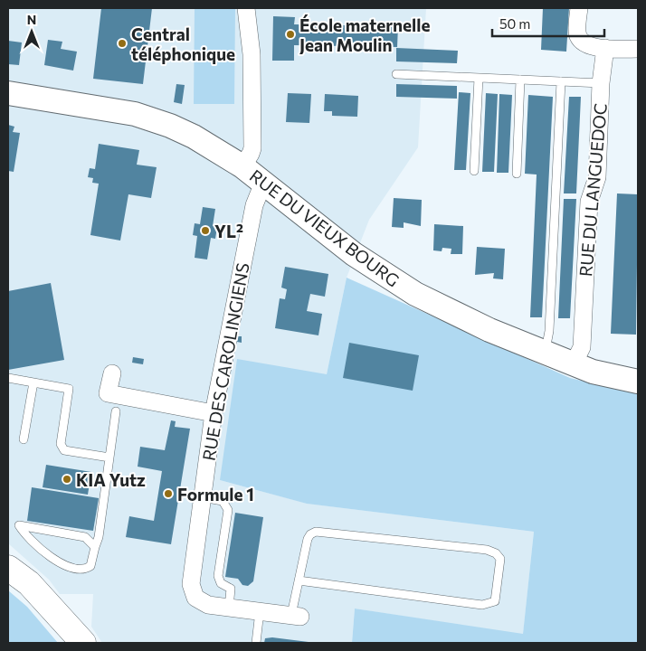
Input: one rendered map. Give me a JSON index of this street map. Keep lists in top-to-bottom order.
{
  "streets": {
    "street": ["RUE DU LANGUEDOC", "RUE DU VIEUX BOURG", "RUE DES CAROLINGIENS"]
  },
  "crossings": [
    ["RUE DU LANGUEDOC", "RUE DU VIEUX BOURG"],
    ["RUE DU VIEUX BOURG", "RUE DES CAROLINGIENS"]
  ],
  "places": [
    "École maternelle Jean Moulin",
    "Central téléphonique",
    "YL²",
    "KIA Yutz",
    "Formule 1"
  ],
  "scale_bar": "50 m",
  "north": "top"
}
